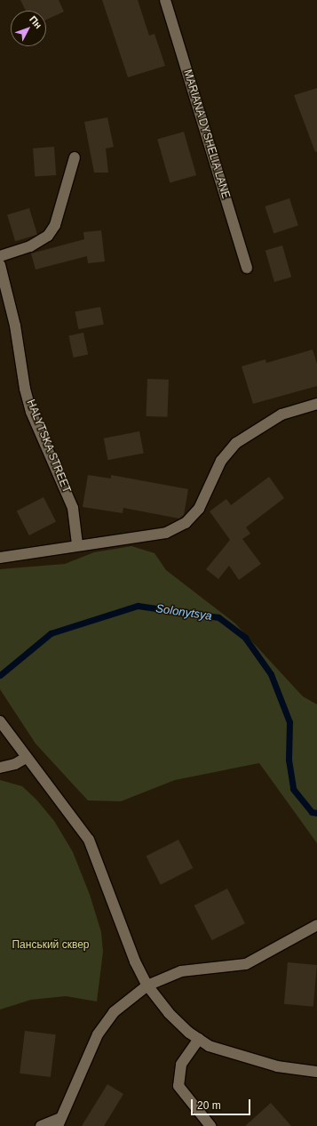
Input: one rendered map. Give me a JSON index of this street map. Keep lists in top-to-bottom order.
{
  "streets": {
    "street": ["MARIANA DYSHELIA LANE", "HALYTSKA STREET"]
  },
  "water": ["Solonytsya"],
  "parks": ["Панський сквер"],
  "scale_bar": "20 m",
  "north": "top right"
}
